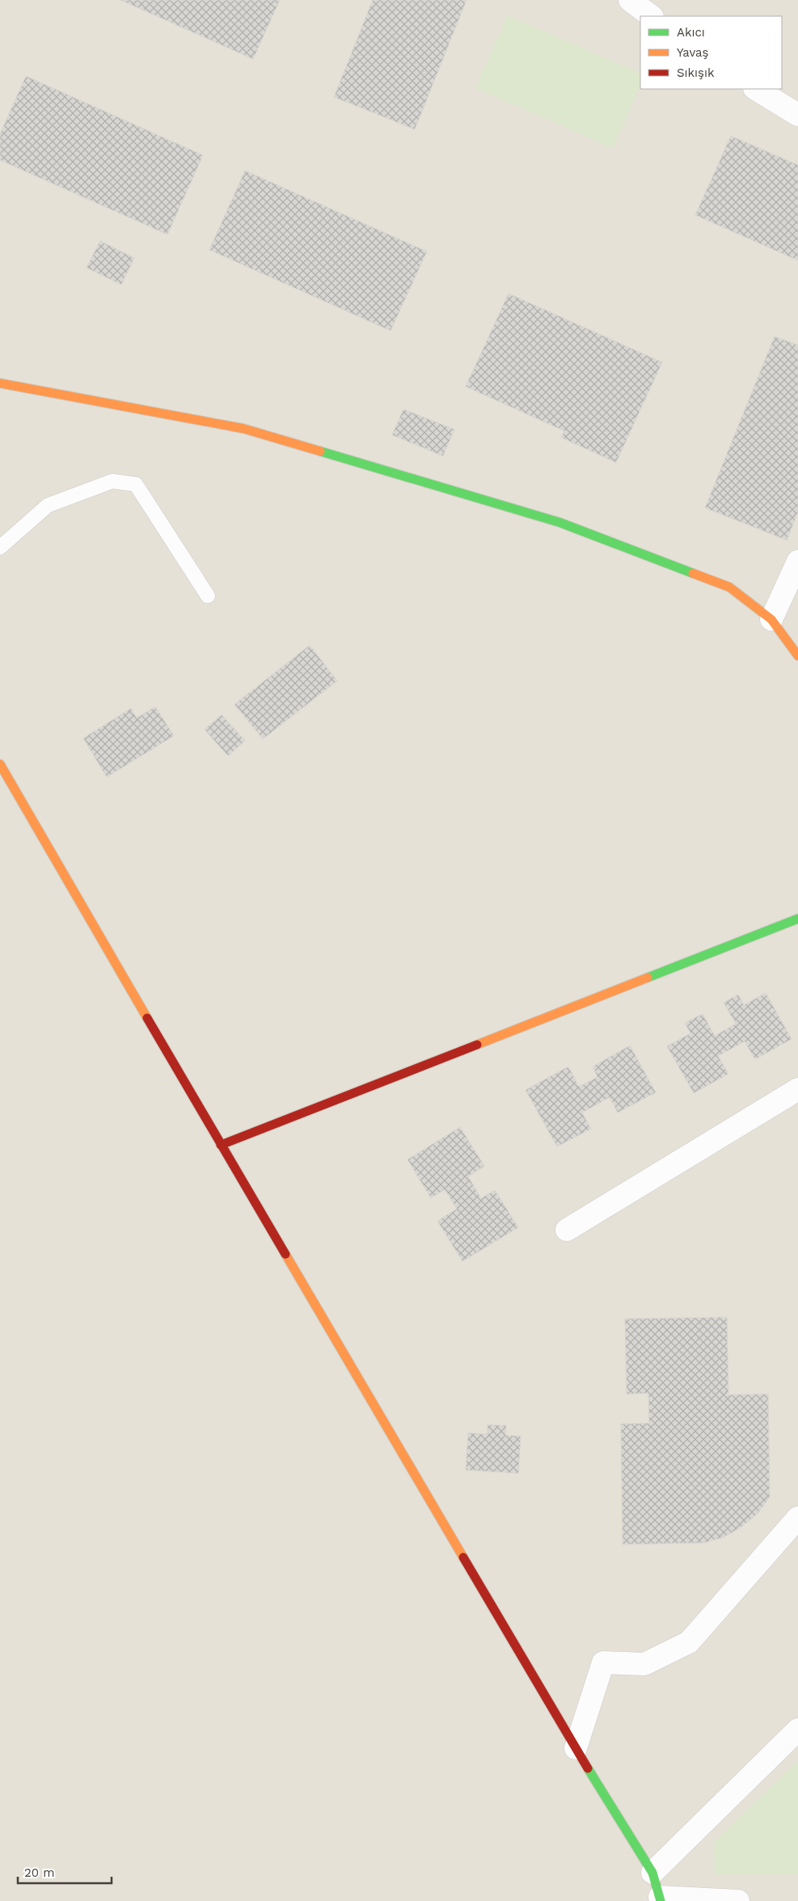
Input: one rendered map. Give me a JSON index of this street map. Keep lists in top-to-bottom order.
{
  "legend": ["Akıcı", "Yavaş", "Sıkışık"],
  "scale_bar": "20 m"
}
